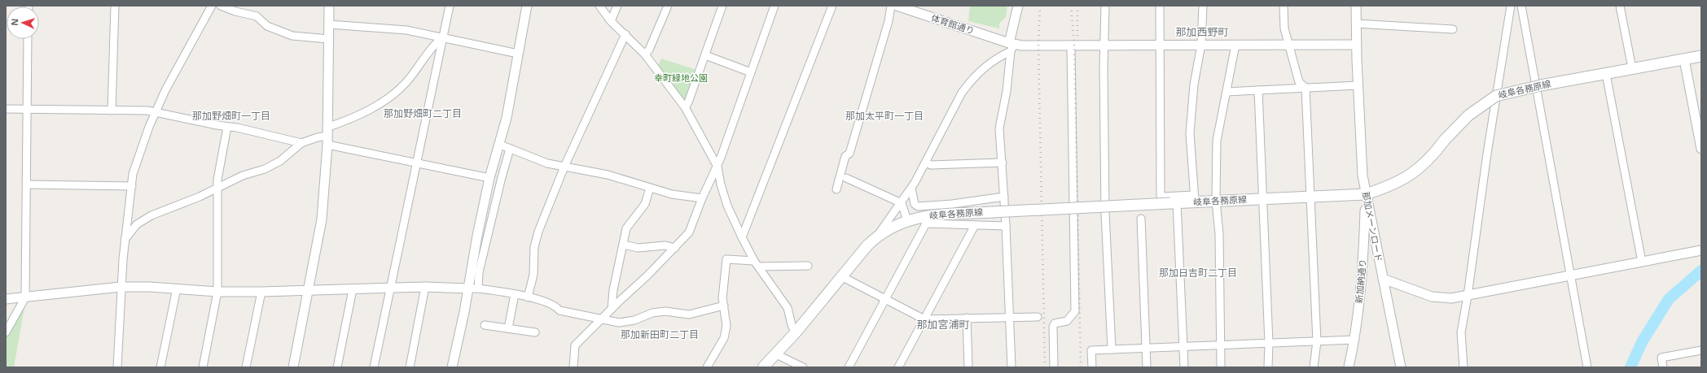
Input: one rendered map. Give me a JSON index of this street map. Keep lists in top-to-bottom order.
{
  "streets": {
    "main road": ["岐阜各務原線"],
    "street": ["体育館通り", "那加メーンロード", "新加納通り"]
  },
  "crossings": [
    ["体育館通り", "那加メーンロード"],
    ["岐阜各務原線", "那加メーンロード"],
    ["岐阜各務原線", "新加納通り"],
    ["那加メーンロード", "新加納通り"]
  ],
  "districts": [
    "那加西野町",
    "那加野畑町二丁目",
    "那加野畑町一丁目",
    "那加太平町一丁目",
    "那加日吉町二丁目",
    "那加宮浦町",
    "那加新田町二丁目"
  ],
  "parks": ["幸町緑地公園"],
  "north": "left"
}
